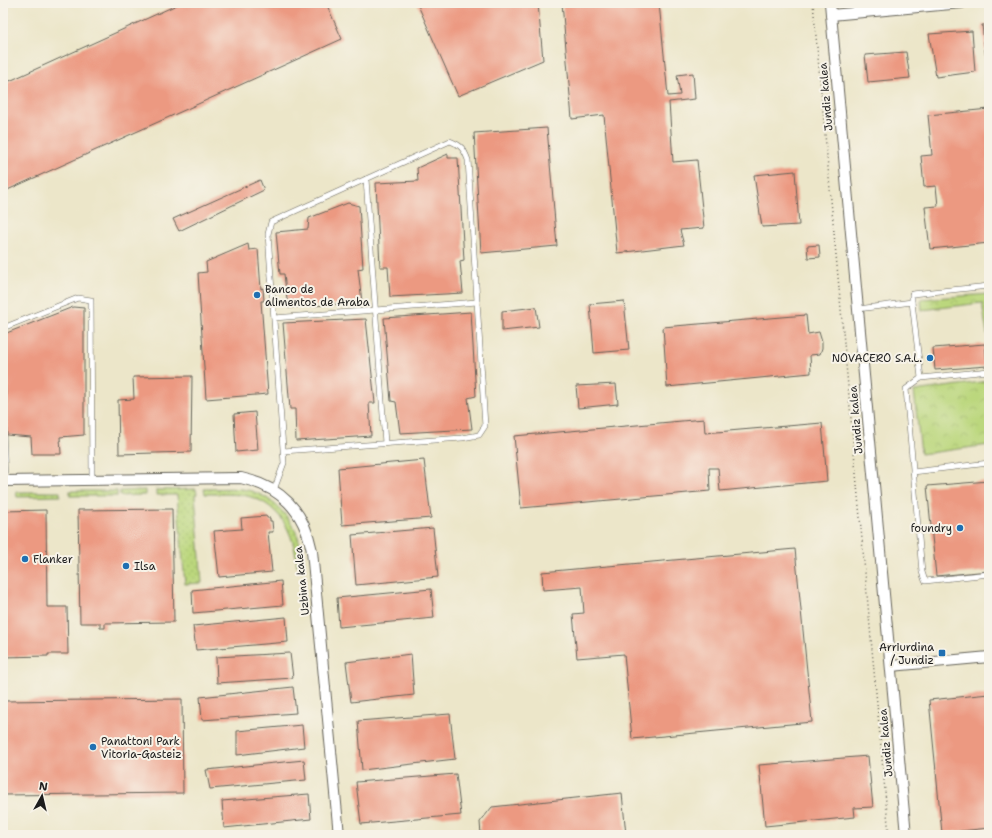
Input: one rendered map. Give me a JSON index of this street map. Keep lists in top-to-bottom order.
{
  "streets": {
    "street": ["Jundiz kalea", "Uzbina kalea"]
  },
  "places": {
    "other": [
      "Banco de alimentos de Araba",
      "NOVACERO S.A.L.",
      "foundry",
      "Flanker",
      "Ilsa",
      "Panattoni Park Vitoria-Gasteiz"
    ],
    "transit": ["Arriurdina / Jundiz"]
  },
  "north": "top"
}
